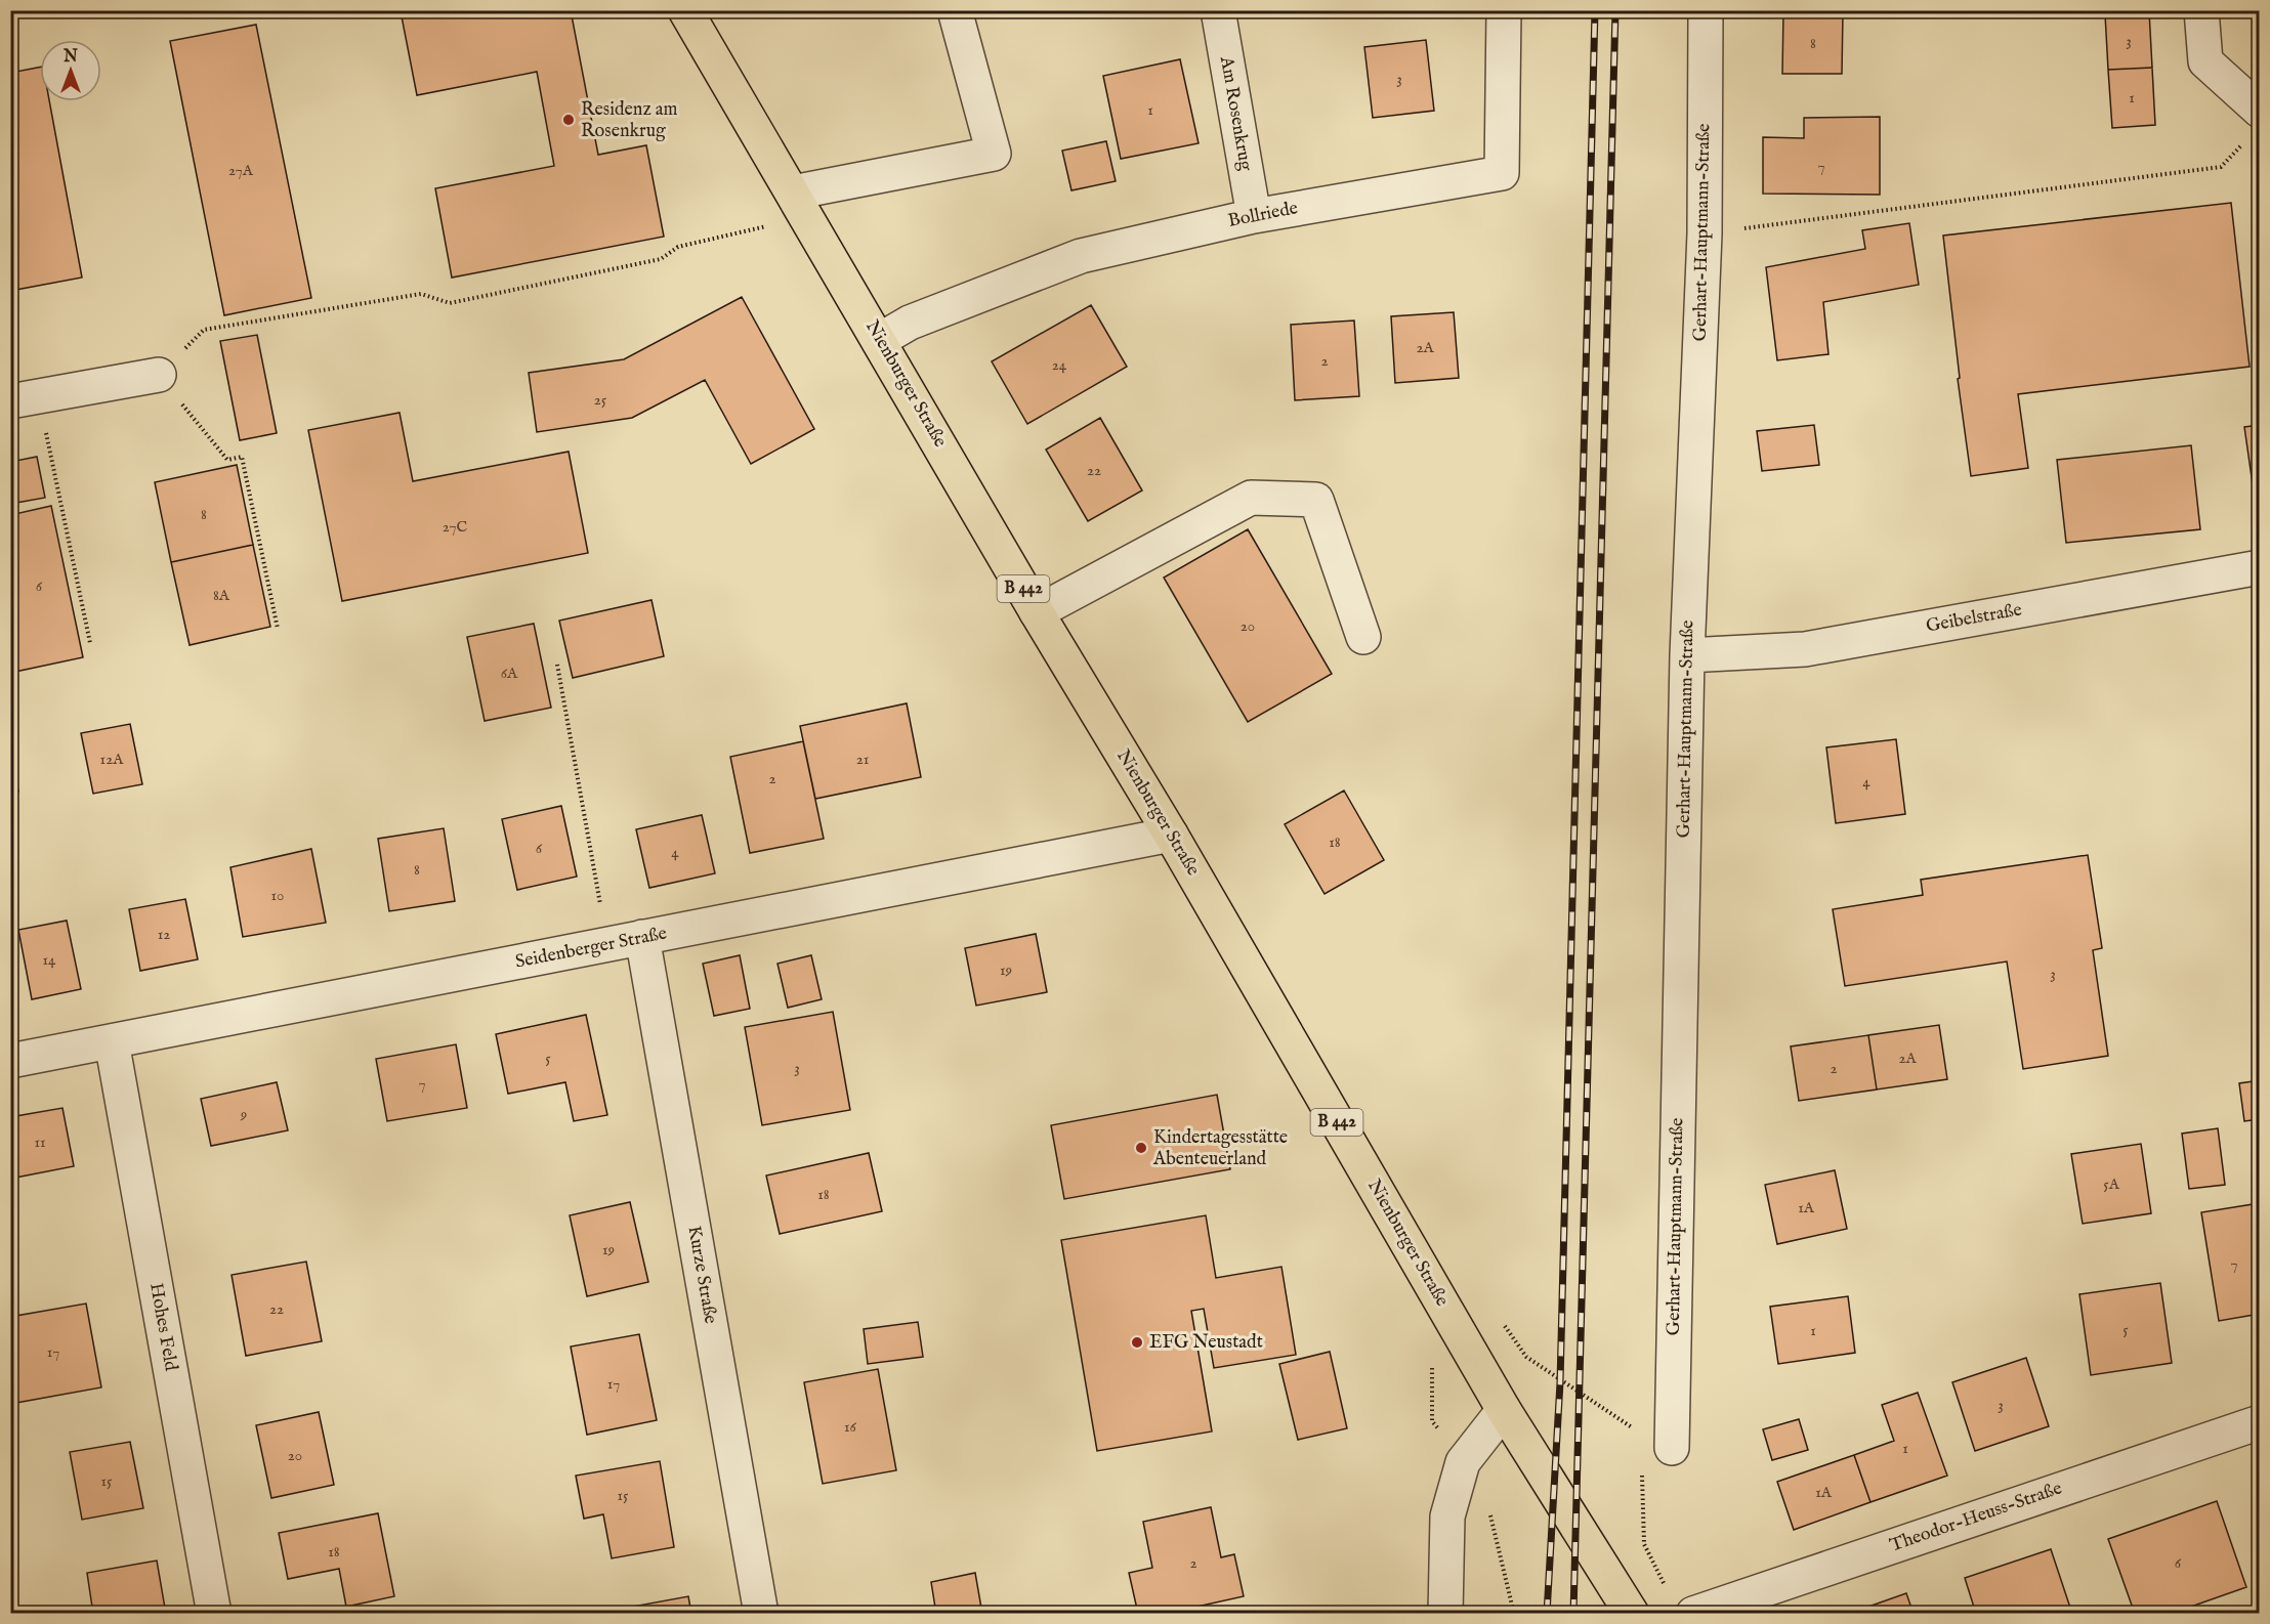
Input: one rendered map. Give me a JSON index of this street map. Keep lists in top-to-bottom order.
{
  "streets": {
    "main road": ["Nienburger Straße", "B 442"],
    "street": [
      "Am Rosenkrug",
      "Bollriede",
      "Gerhart-Hauptmann-Straße",
      "Geibelstraße",
      "Seidenberger Straße",
      "Kurze Straße",
      "Hohes Feld",
      "Theodor-Heuss-Straße"
    ]
  },
  "crossings": [
    ["Am Rosenkrug", "Bollriede"],
    ["Bollriede", "Nienburger Straße"],
    ["Gerhart-Hauptmann-Straße", "Geibelstraße"],
    ["Nienburger Straße", "Seidenberger Straße"],
    ["Seidenberger Straße", "Kurze Straße"],
    ["Seidenberger Straße", "Hohes Feld"]
  ],
  "places": ["Residenz am Rosenkrug", "Kindertagesstätte Abenteuerland", "EFG Neustadt"],
  "house_numbers": [
    "3",
    "8",
    "3",
    "1",
    "1",
    "7",
    "27A",
    "2A",
    "2",
    "24",
    "25",
    "22",
    "8",
    "27C",
    "6",
    "8A",
    "20",
    "6A",
    "12A",
    "21",
    "2",
    "4",
    "18",
    "6",
    "4",
    "8",
    "10",
    "12",
    "14",
    "19",
    "3",
    "5",
    "2A",
    "3",
    "2",
    "7",
    "9",
    "11",
    "5A",
    "18",
    "1A",
    "19",
    "7",
    "22",
    "5",
    "1",
    "17",
    "17",
    "3",
    "16",
    "1",
    "20",
    "15",
    "1A",
    "15",
    "18",
    "2",
    "6"
  ],
  "north": "top"
}
